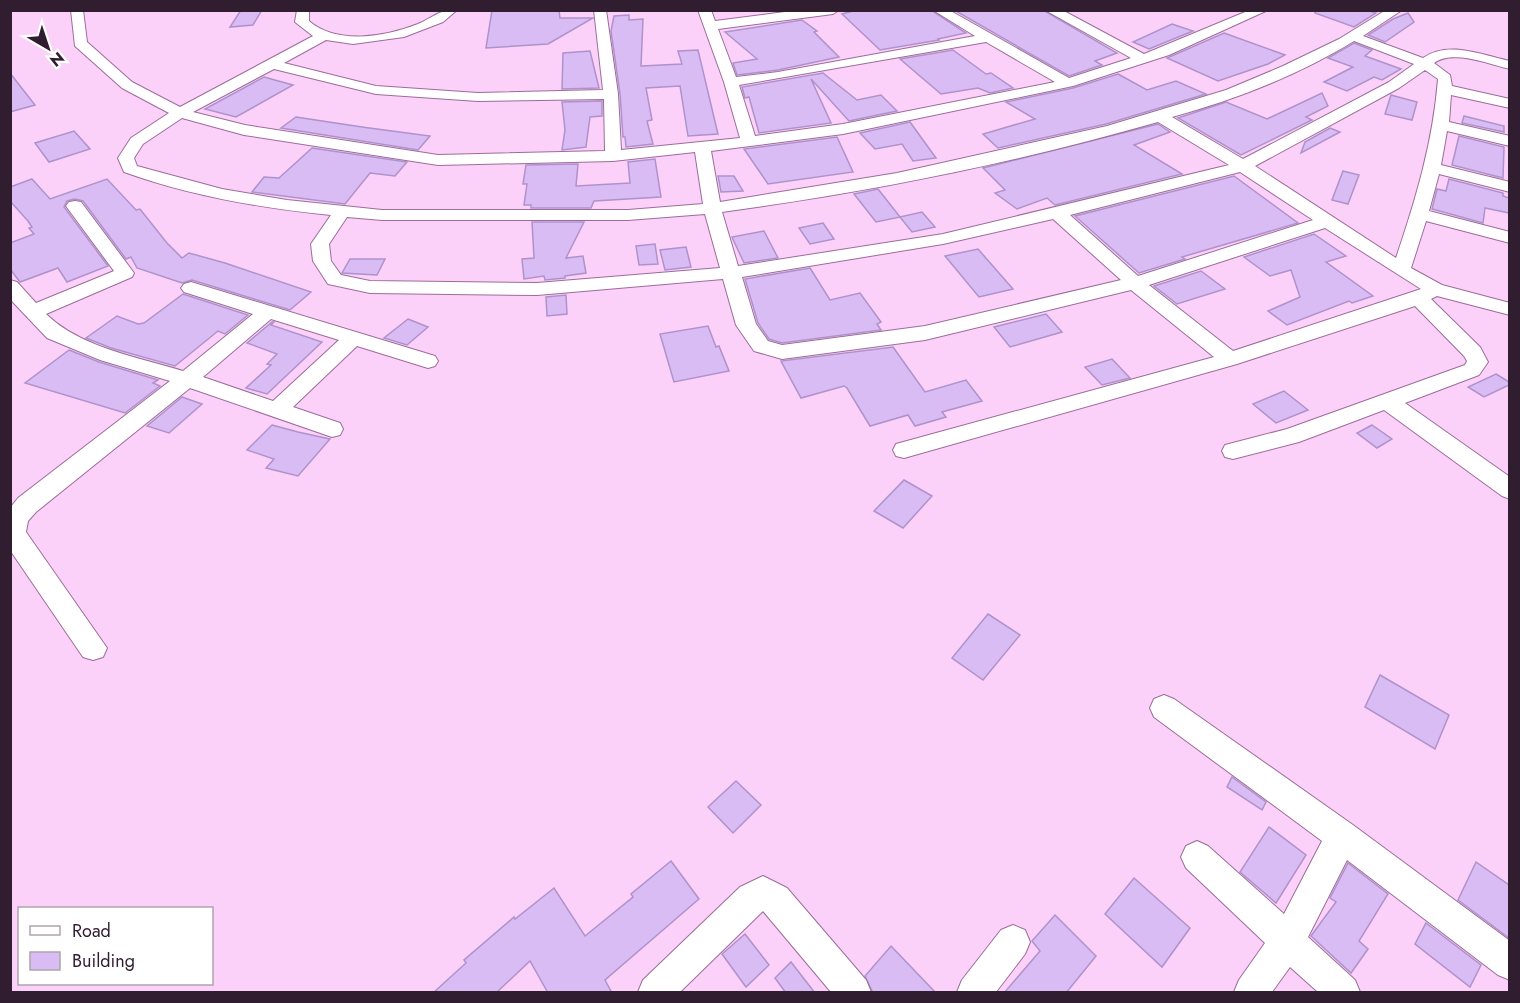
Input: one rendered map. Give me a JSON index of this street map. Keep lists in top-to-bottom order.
{
  "legend": ["Road", "Building"],
  "north": "bottom right"
}
